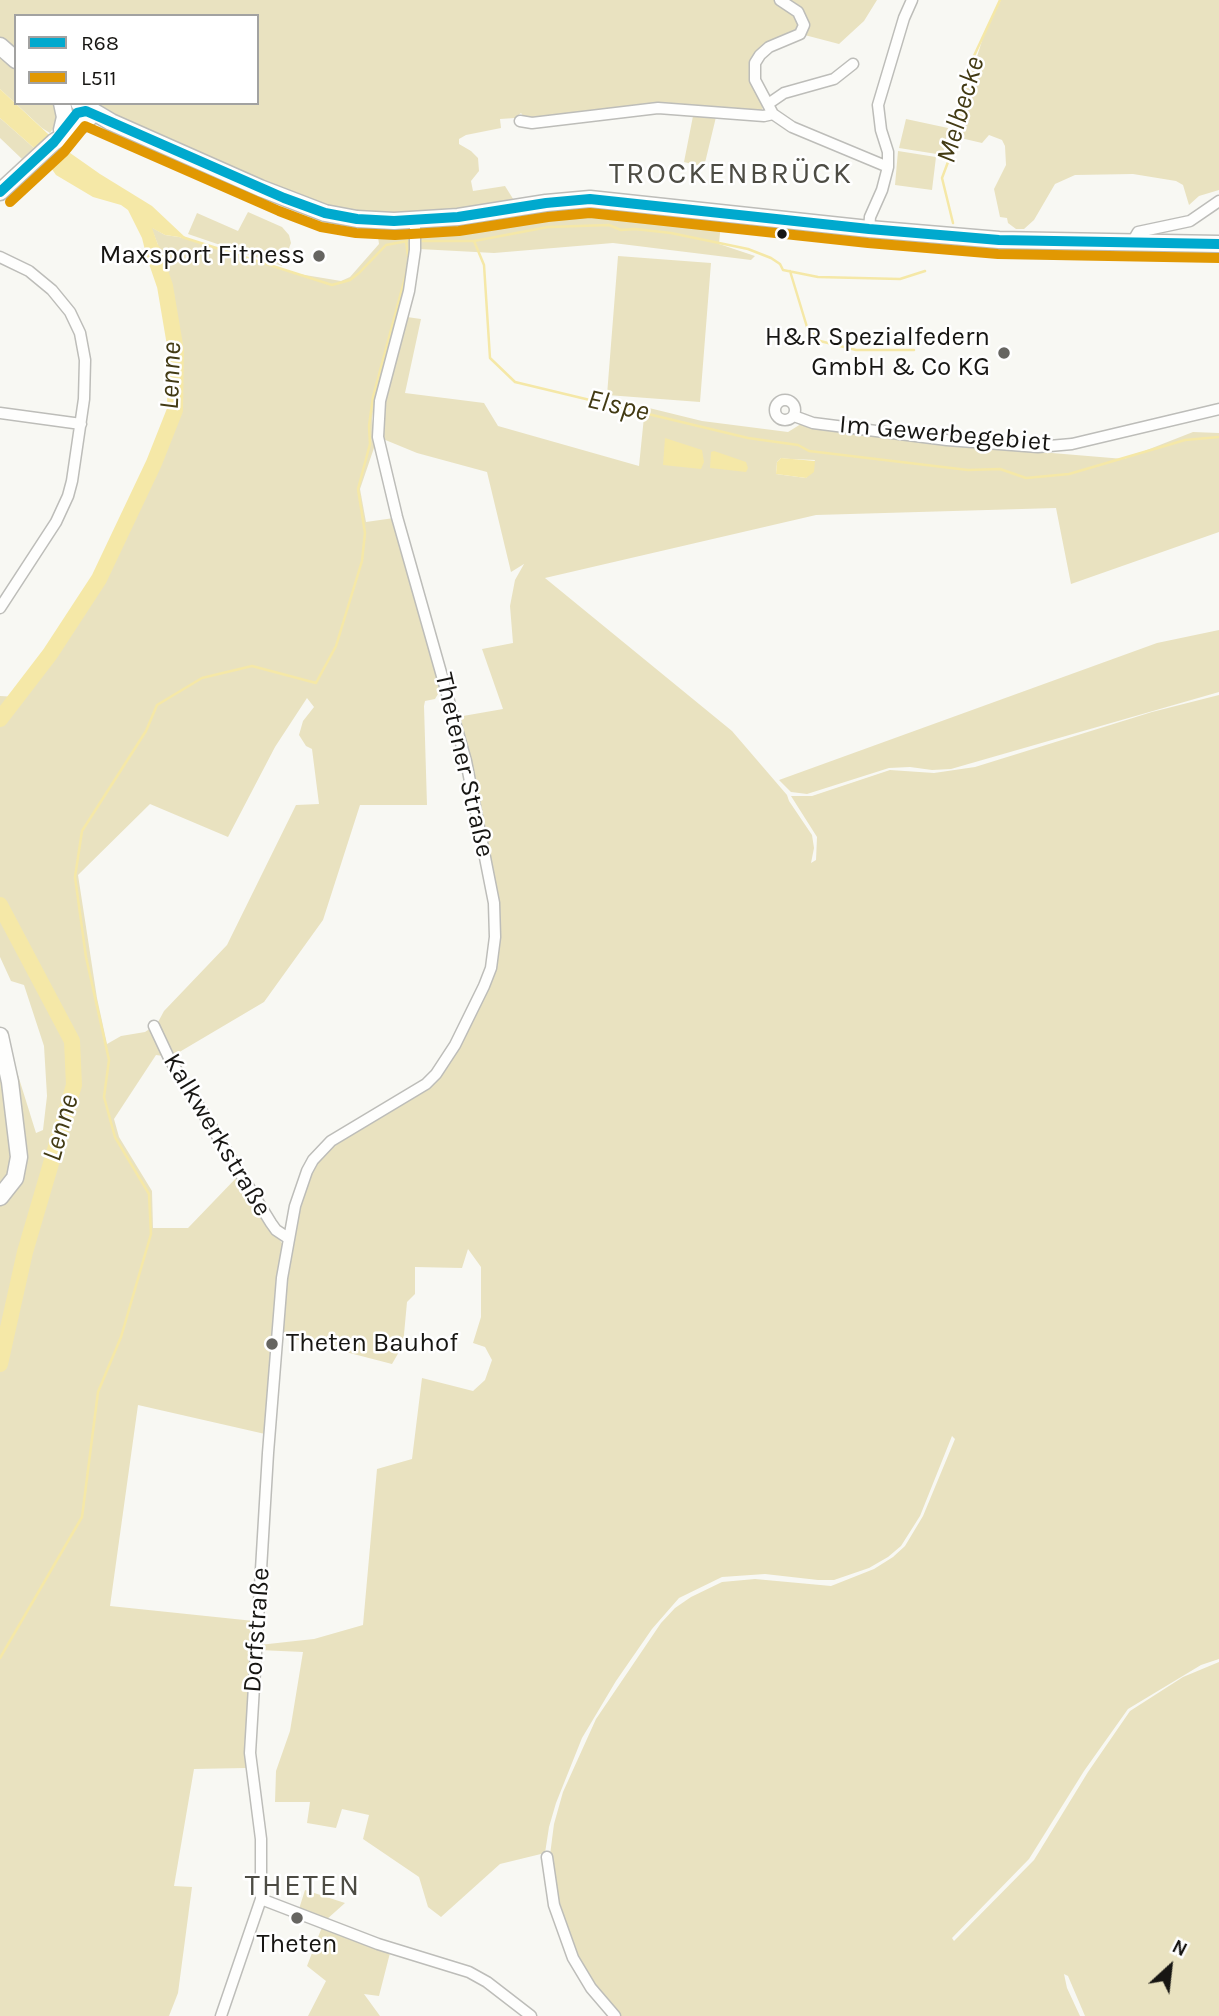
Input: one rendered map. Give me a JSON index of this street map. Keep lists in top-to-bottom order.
{
  "streets": {
    "street": [
      "Im Gewerbegebiet",
      "Thetener Straße",
      "Kalkwerkstraße",
      "Dorfstraße"
    ]
  },
  "crossings": [
    ["Thetener Straße", "Kalkwerkstraße"],
    ["Thetener Straße", "Dorfstraße"],
    ["Kalkwerkstraße", "Dorfstraße"]
  ],
  "districts": ["TROCKENBRÜCK", "THETEN"],
  "water": ["Melbecke", "Lenne", "Elspe"],
  "places": [
    "Maxsport Fitness",
    "H&R Spezialfedern GmbH & Co KG",
    "Theten Bauhof",
    "Theten"
  ],
  "lines": ["transit line R68", "transit line L511"],
  "legend": ["R68", "L511"],
  "north": "top right"
}
